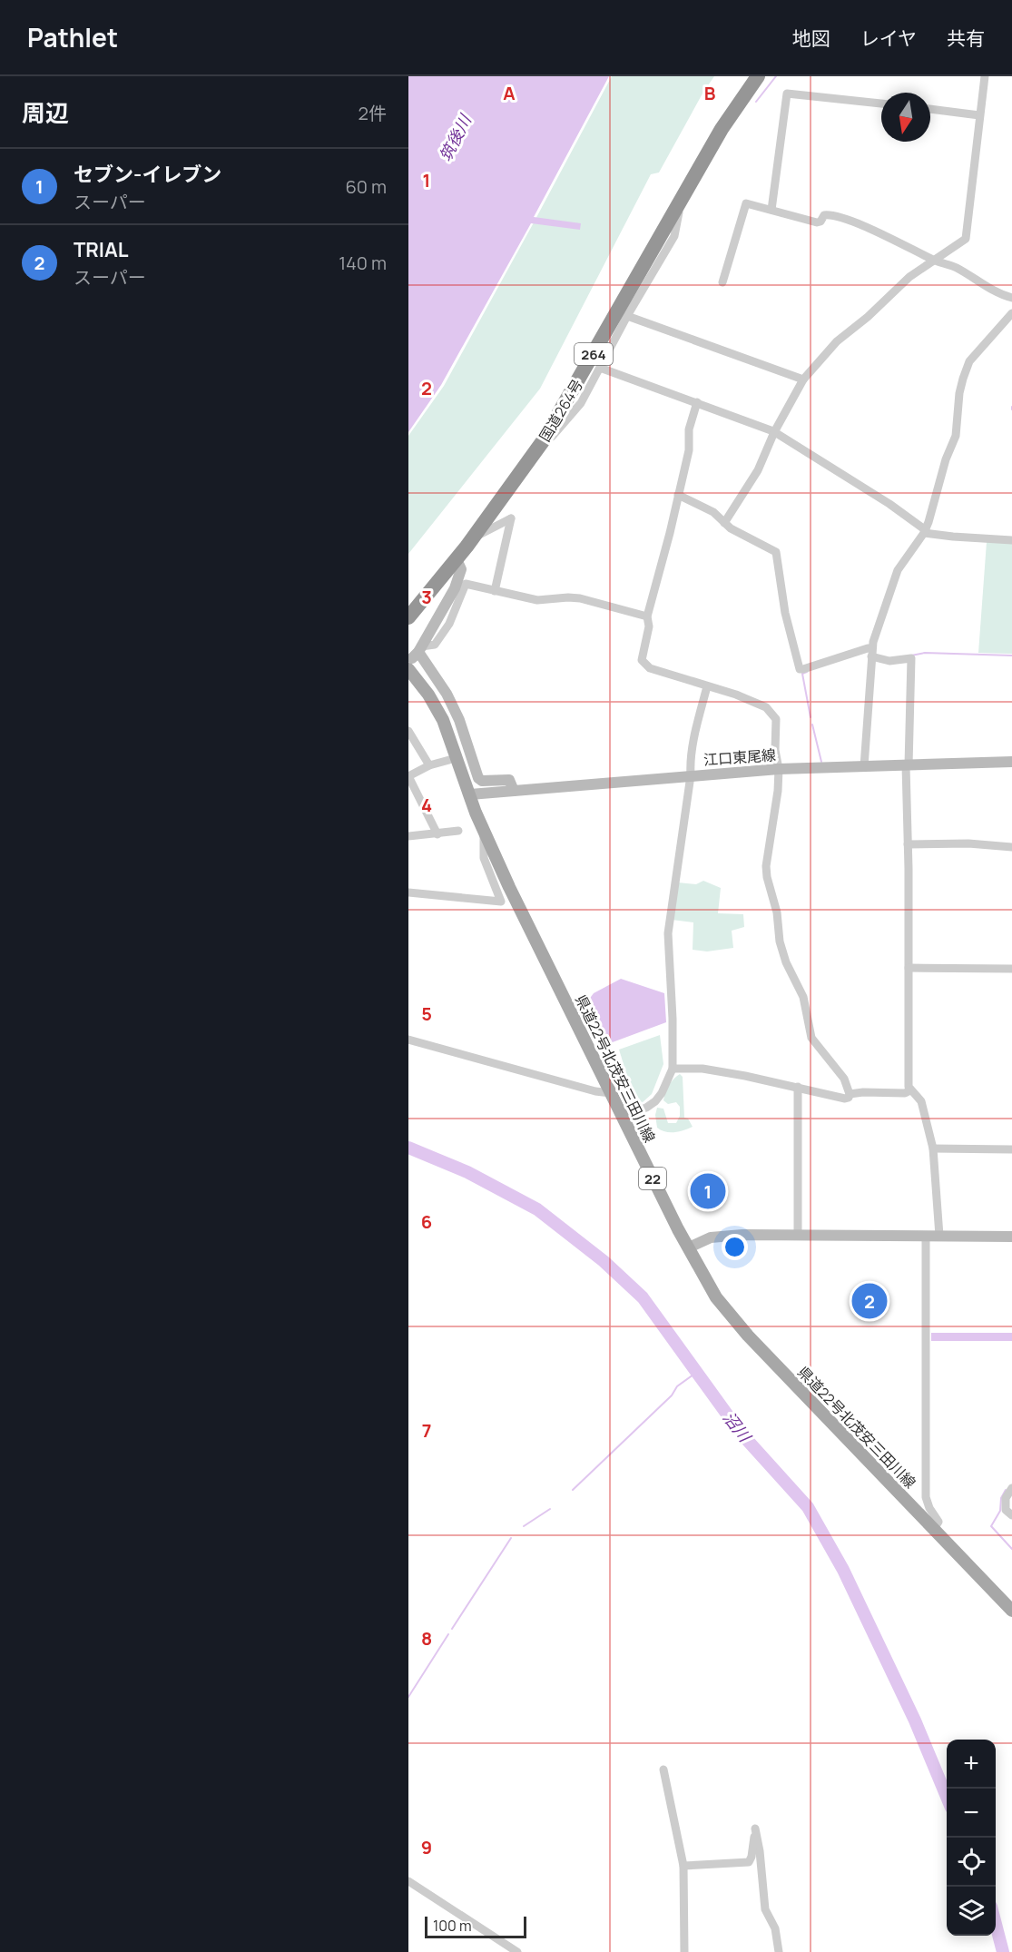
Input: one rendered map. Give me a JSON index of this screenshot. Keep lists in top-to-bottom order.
{
  "streets": {
    "highway": ["264", "国道264号"],
    "main road": ["県道22号北茂安三田川線", "22"],
    "street": ["江口東尾線"]
  },
  "crossings": [
    ["江口東尾線", "県道22号北茂安三田川線"]
  ],
  "water": ["筑後川", "沼川"],
  "scale_bar": "100 m",
  "north": "bottom",
  "page": {
    "header": "Pathlet",
    "nav": ["地図", "レイヤ", "共有"],
    "heading": ["周辺", "2件"],
    "list": [
      {
        "mark": "1",
        "name": "セブン-イレブン",
        "note": "スーパー",
        "value": "60 m"
      },
      {
        "mark": "2",
        "name": "TRIAL",
        "note": "スーパー",
        "value": "140 m"
      }
    ],
    "pins": ["1", "2"],
    "map_buttons": ["+", "−"],
    "scale": "100 m"
  },
  "grid": {
    "columns": ["A", "B"],
    "rows": [
      "1",
      "2",
      "3",
      "4",
      "5",
      "6",
      "7",
      "8",
      "9"
    ]
  }
}
